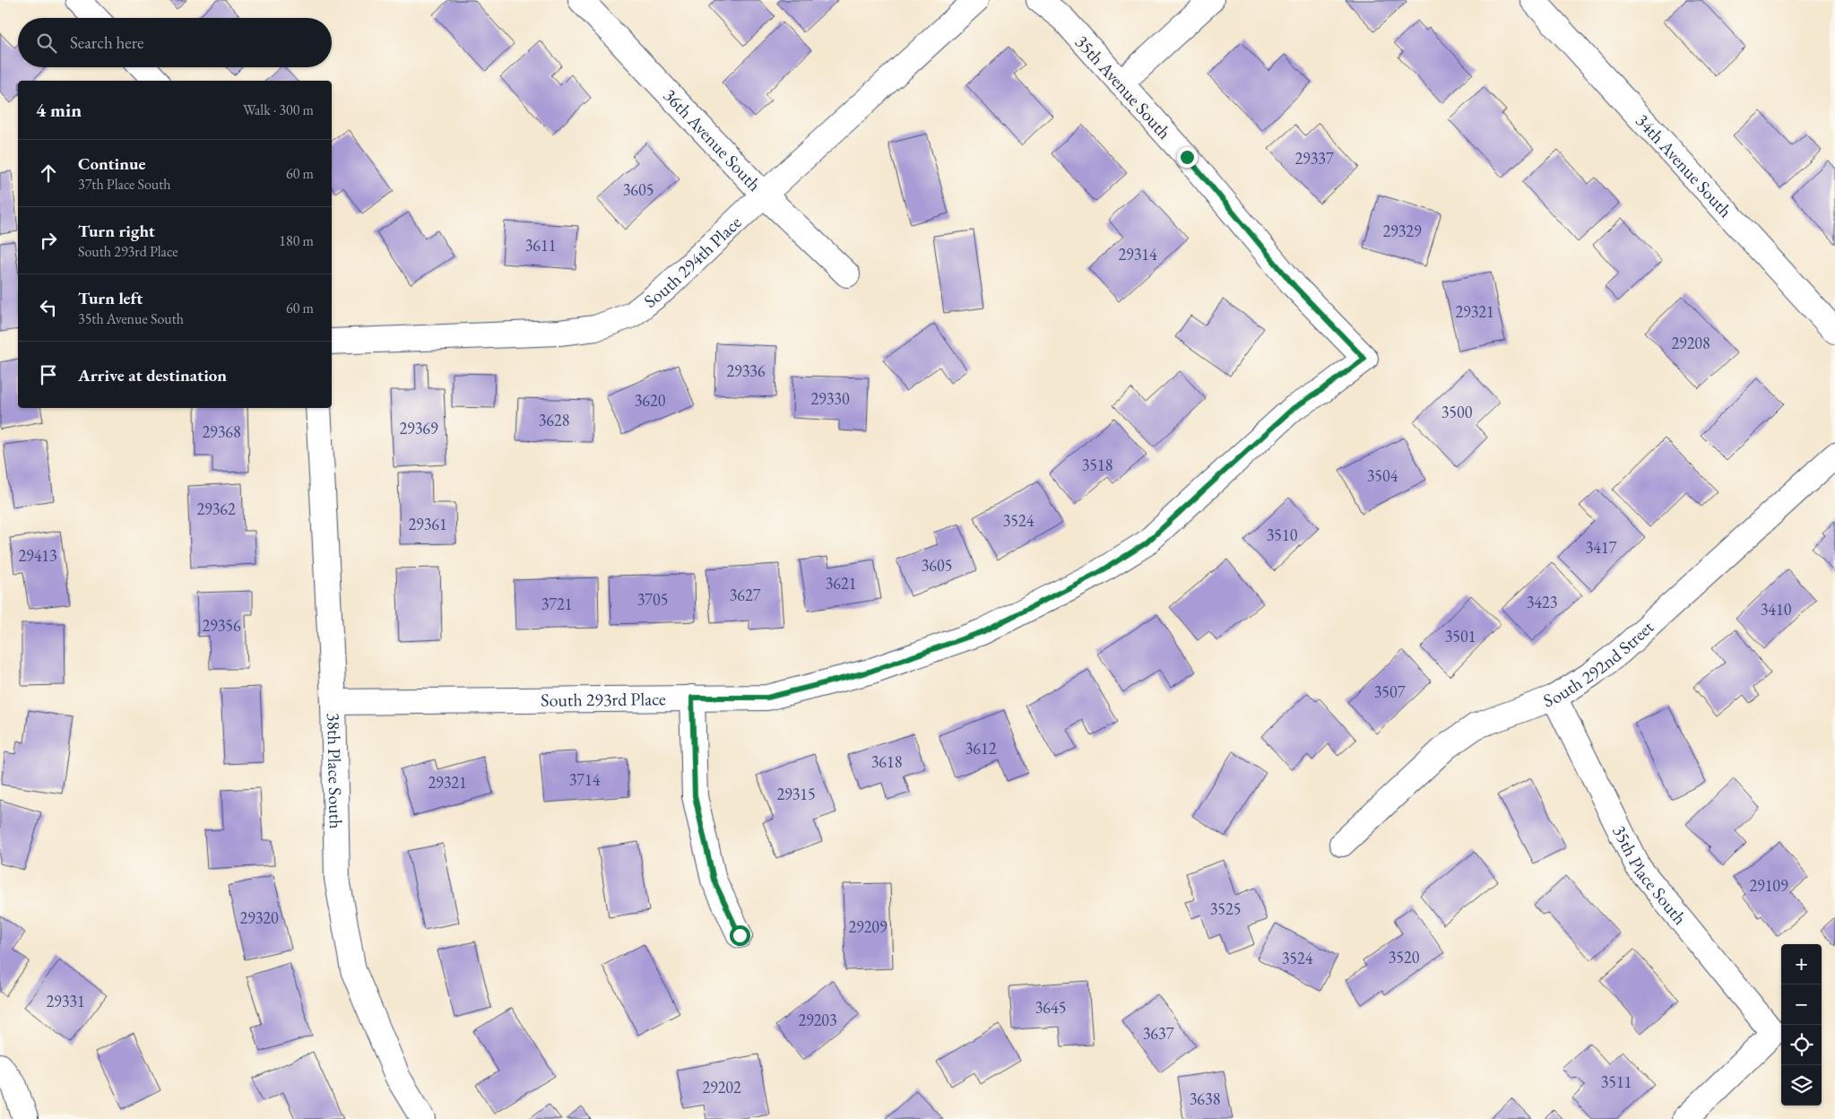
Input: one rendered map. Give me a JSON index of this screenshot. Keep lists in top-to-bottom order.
{
  "streets": {
    "street": [
      "35th Avenue South",
      "36th Avenue South",
      "34th Avenue South",
      "South 294th Place",
      "South 292nd Street",
      "South 293rd Place",
      "38th Place South",
      "35th Place South"
    ]
  },
  "crossings": [
    ["35th Avenue South", "South 293rd Place"],
    ["36th Avenue South", "South 294th Place"],
    ["South 292nd Street", "35th Place South"],
    ["South 293rd Place", "38th Place South"]
  ],
  "house_numbers": [
    "29337",
    "3605",
    "29329",
    "3611",
    "29314",
    "29321",
    "29208",
    "29336",
    "29330",
    "3620",
    "3500",
    "3628",
    "29369",
    "29368",
    "3518",
    "3504",
    "29362",
    "3524",
    "29361",
    "3510",
    "3417",
    "29413",
    "3605",
    "3621",
    "3627",
    "3705",
    "3423",
    "3721",
    "3410",
    "29356",
    "3501",
    "3507",
    "3612",
    "3618",
    "3714",
    "29321",
    "29315",
    "29109",
    "3525",
    "29320",
    "29209",
    "3520",
    "3524",
    "29331",
    "3645",
    "29203",
    "3637",
    "3511",
    "29202",
    "3638"
  ],
  "page": {
    "search": "Search here",
    "heading": ["4 min", "Walk · 300 m"],
    "list": [
      ["Continue", "37th Place South", "60 m"],
      ["Turn right", "South 293rd Place", "180 m"],
      ["Turn left", "35th Avenue South", "60 m"],
      "Arrive at destination"
    ],
    "map_buttons": ["+", "−"]
  }
}
